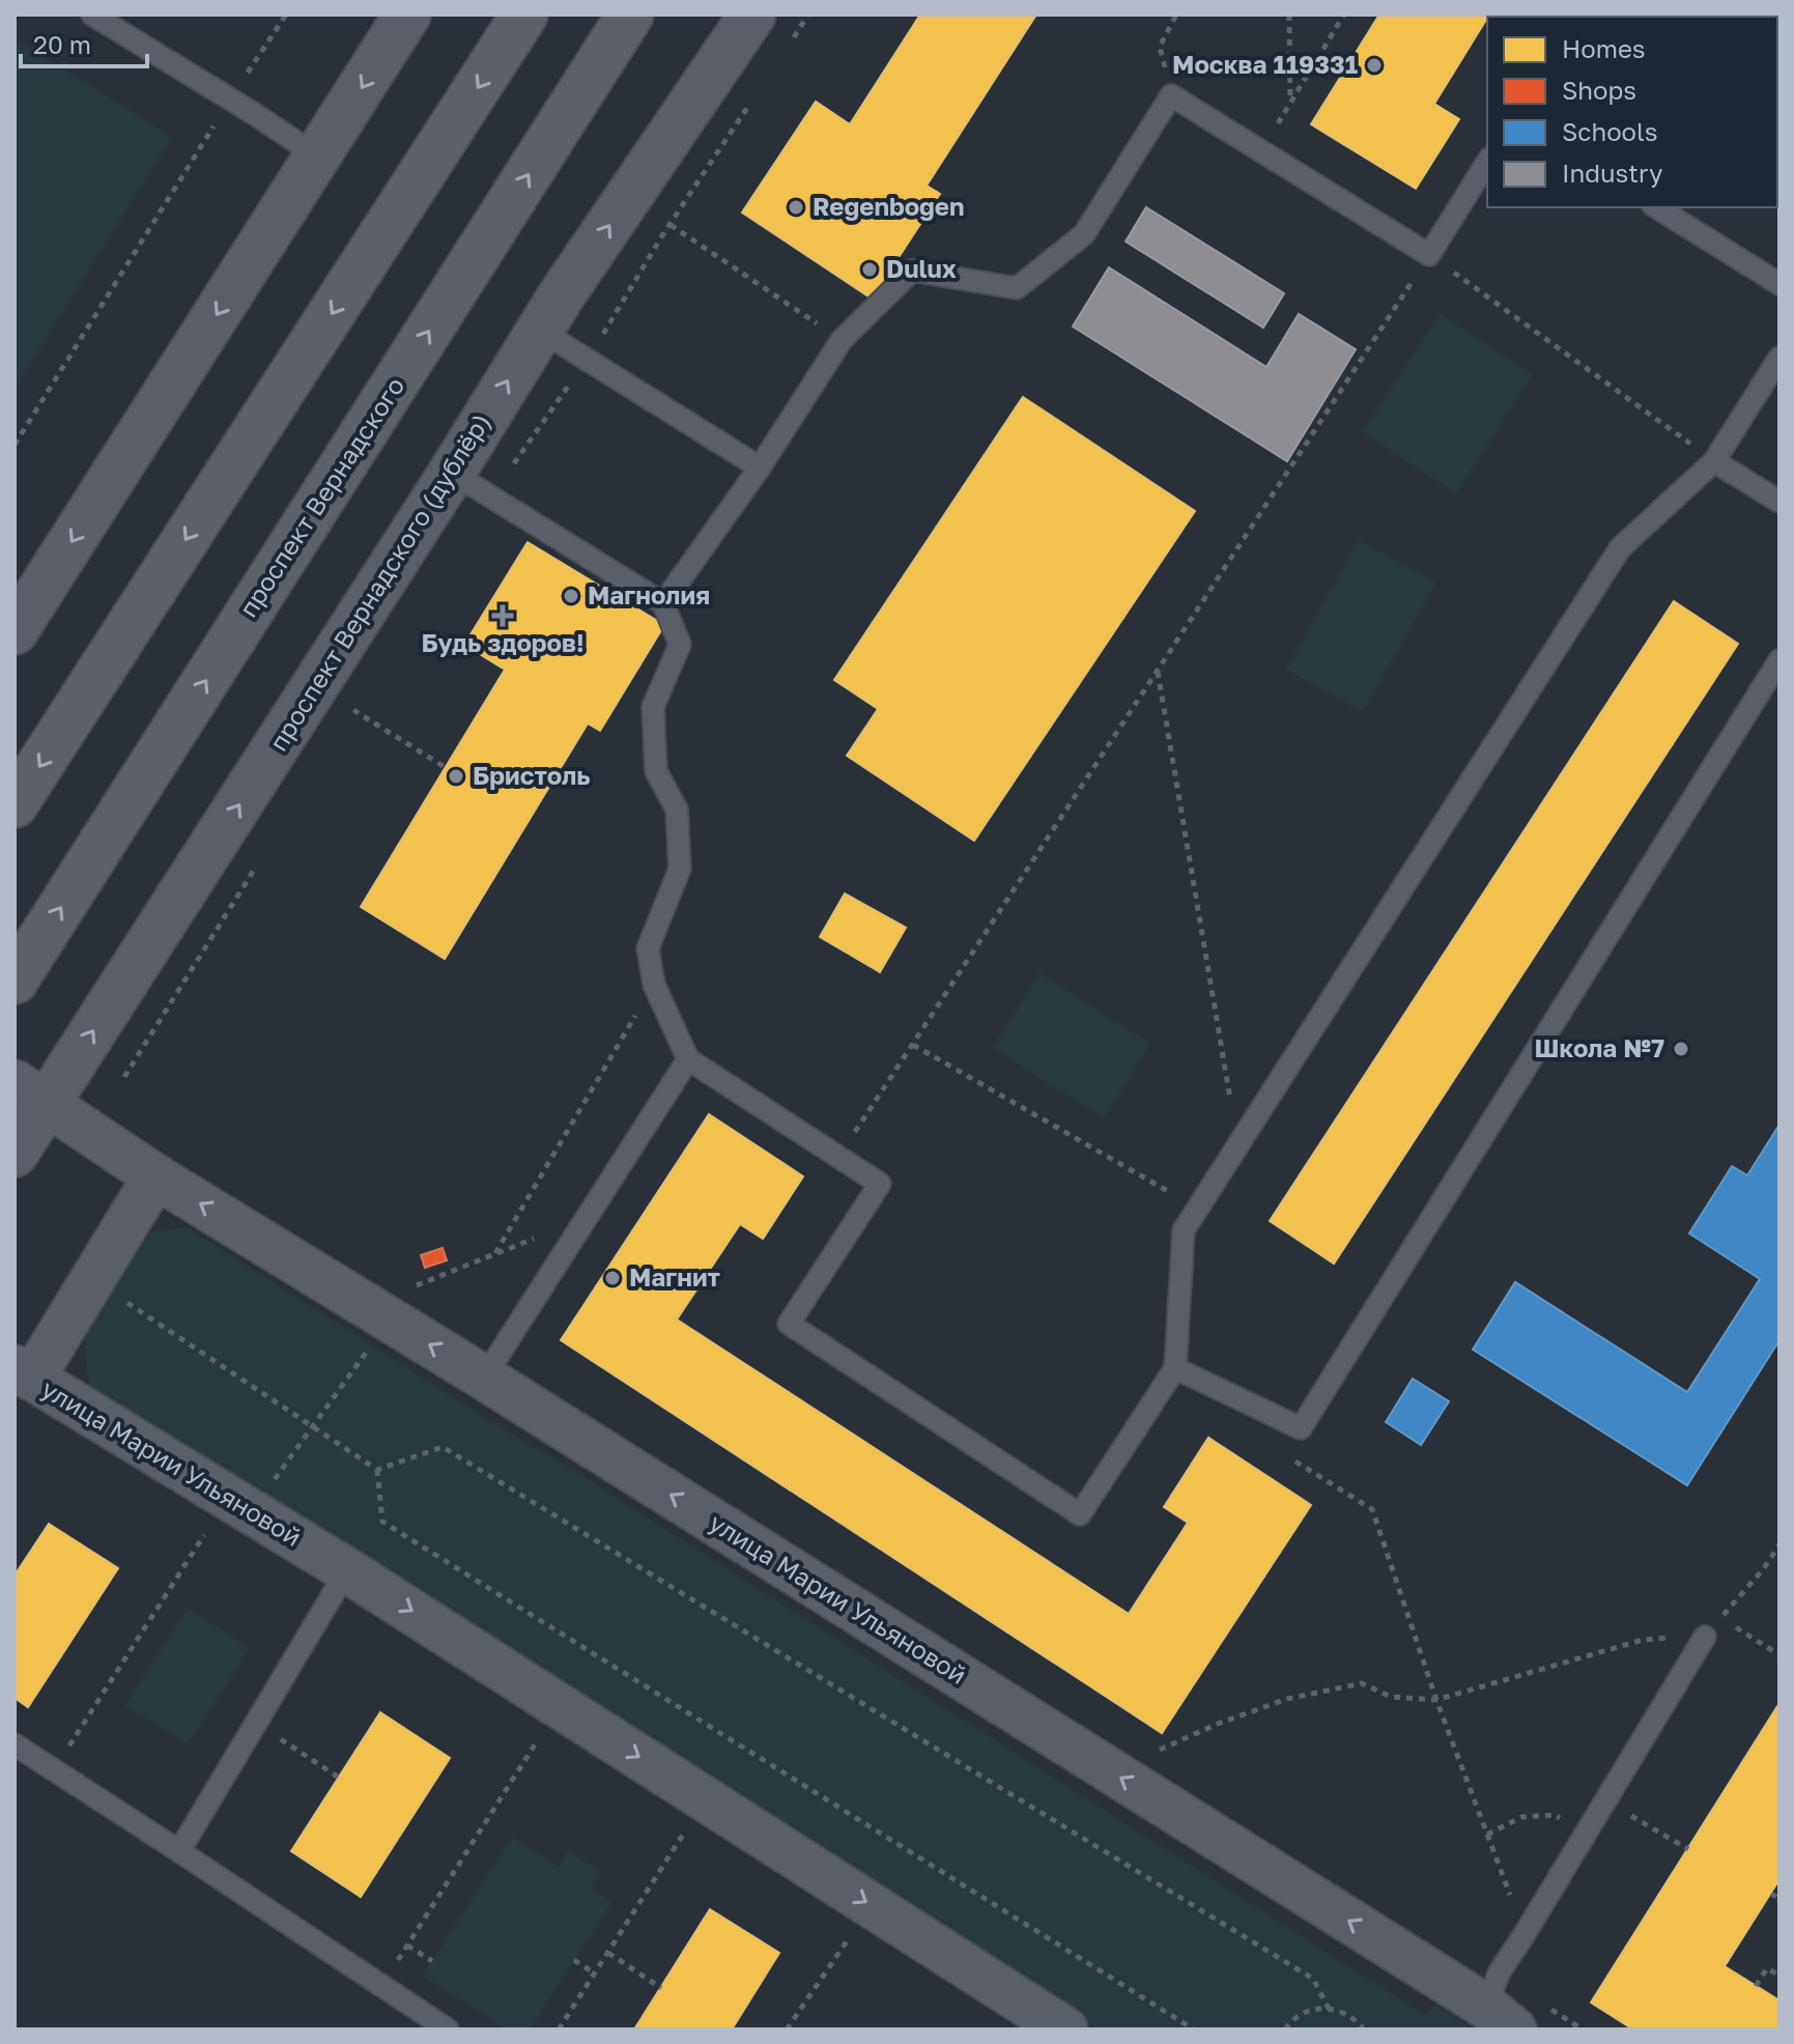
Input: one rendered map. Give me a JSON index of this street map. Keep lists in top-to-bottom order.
{
  "streets": {
    "main road": ["проспект Вернадского"],
    "street": ["проспект Вернадского (дублёр)", "улица Марии Ульяновой"]
  },
  "crossings": [
    ["проспект Вернадского (дублёр)", "улица Марии Ульяновой"]
  ],
  "places": {
    "other": [
      "Москва 119331",
      "Regenbogen",
      "Dulux",
      "Магнолия",
      "Бристоль",
      "Школа №7",
      "Магнит"
    ],
    "health": ["Будь здоров!"]
  },
  "legend": [
    "Homes",
    "Shops",
    "Schools",
    "Industry"
  ],
  "scale_bar": "20 m"
}
